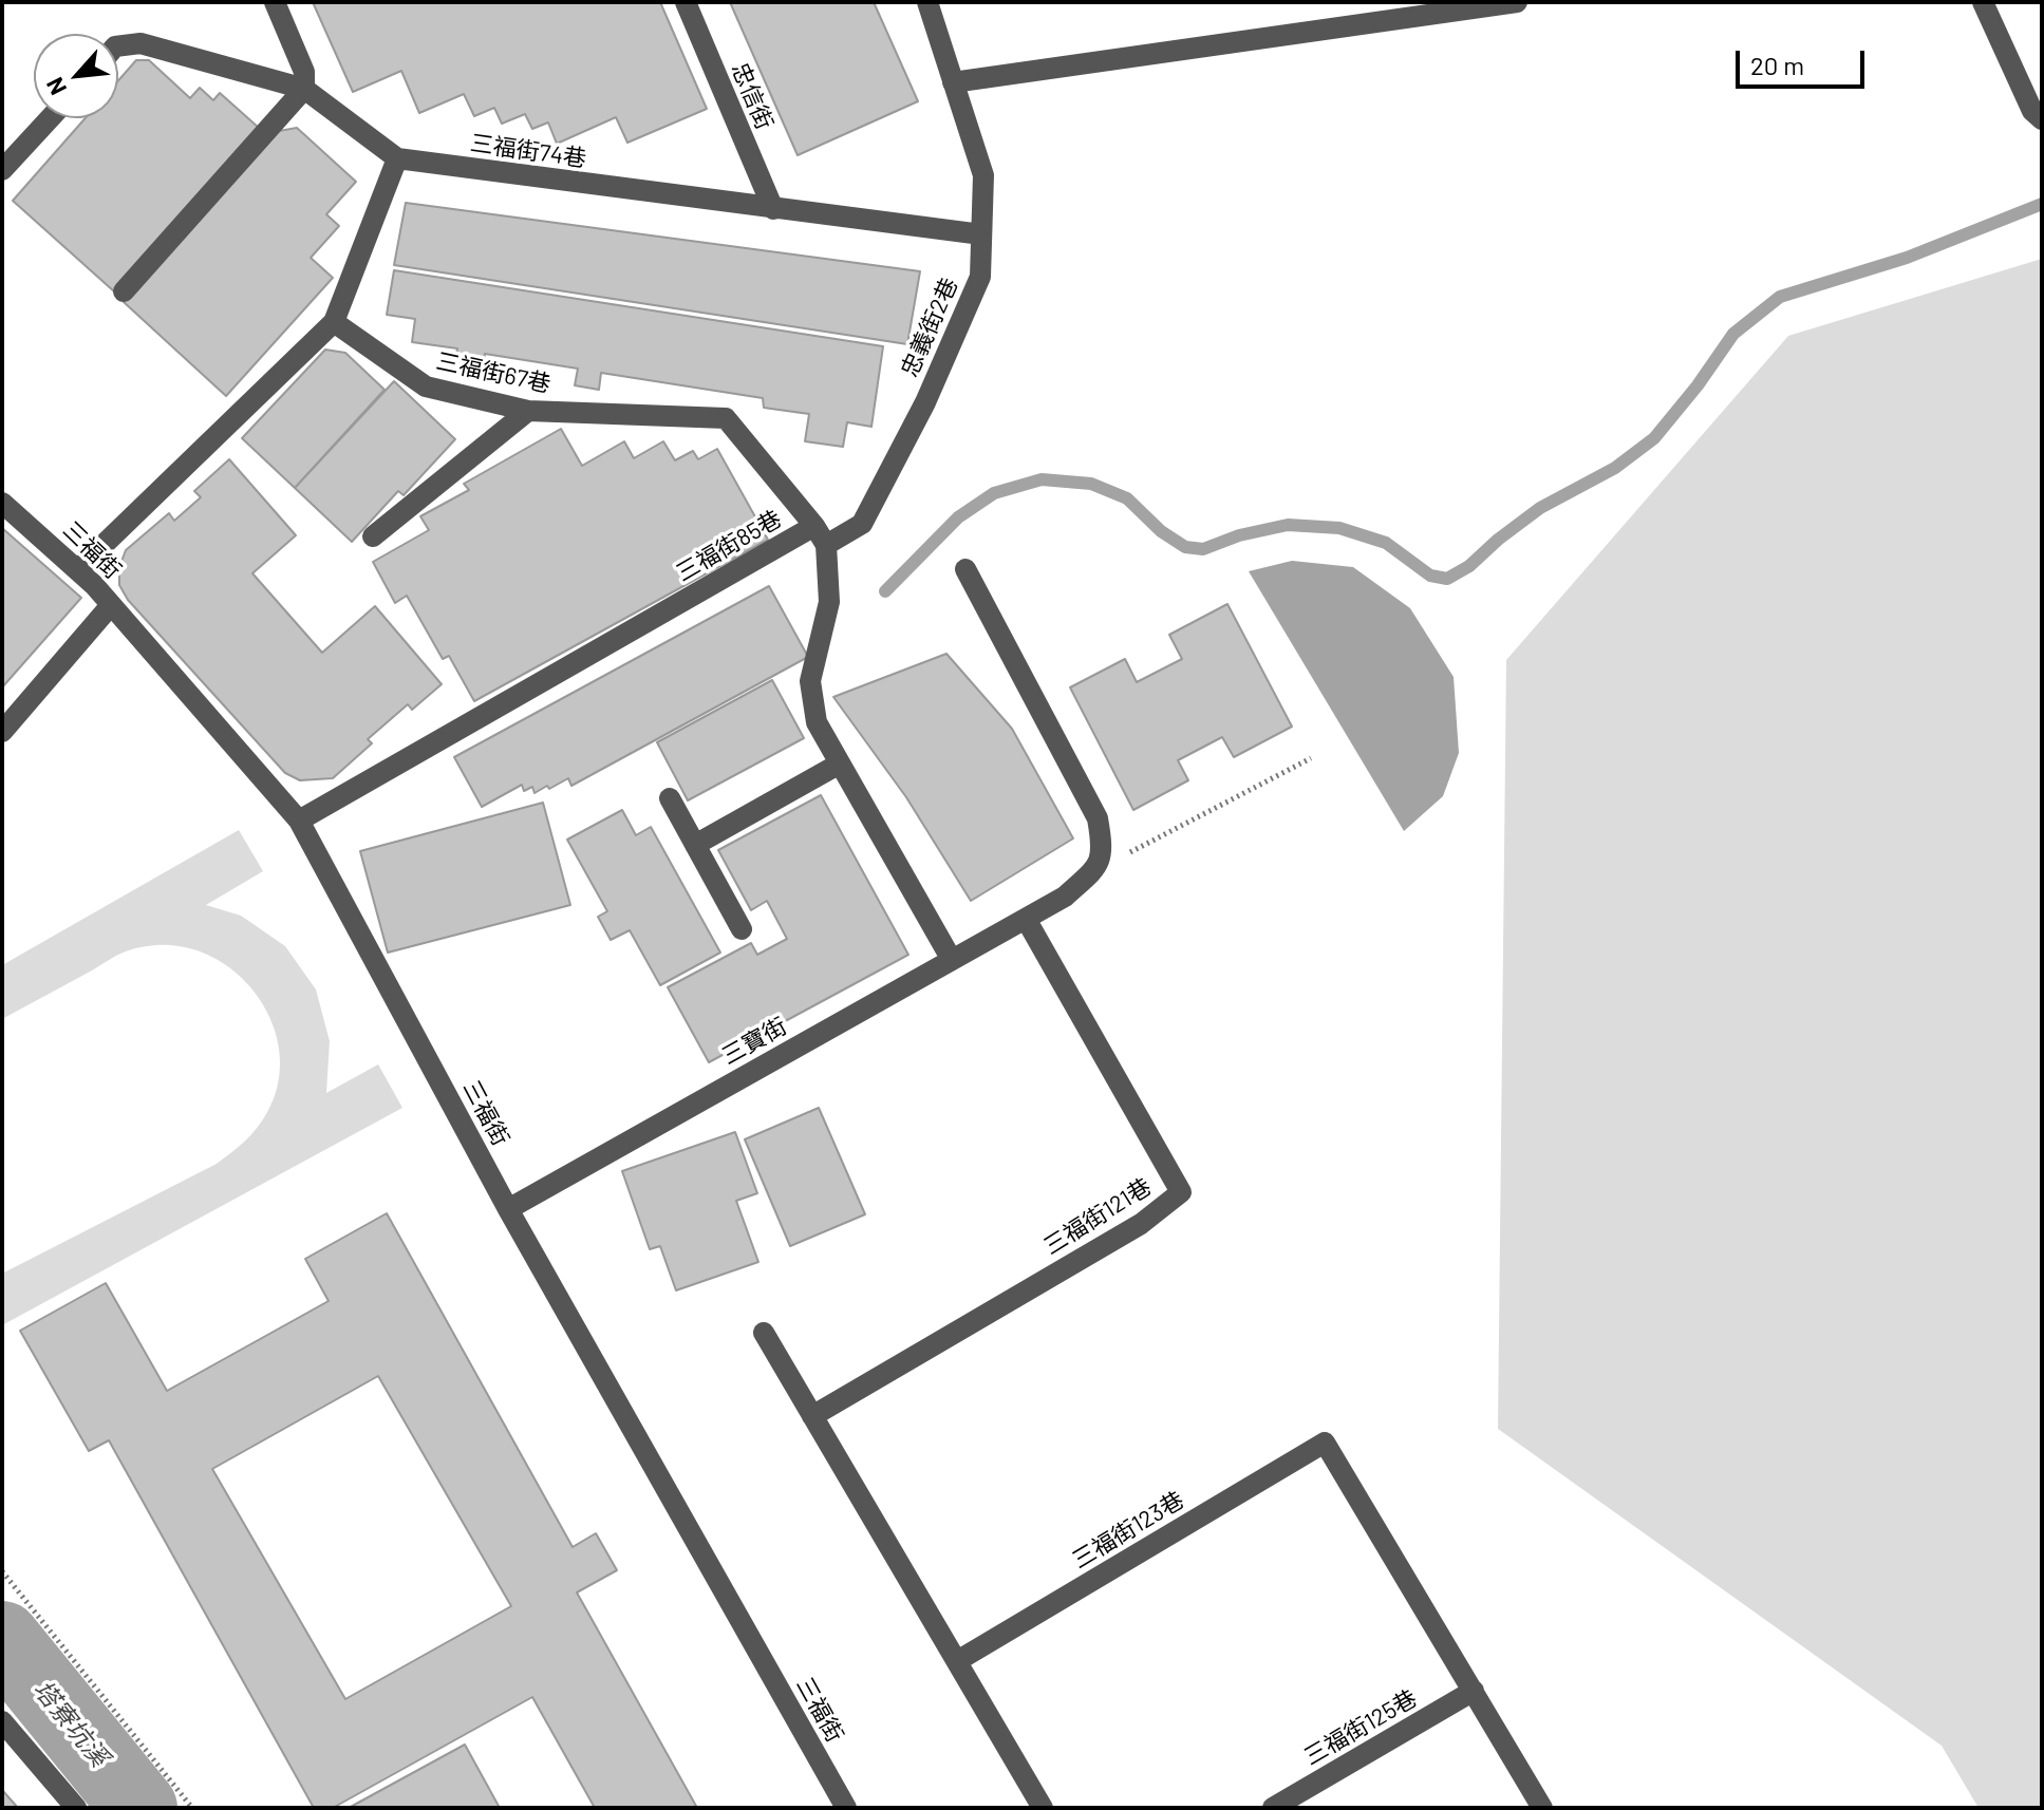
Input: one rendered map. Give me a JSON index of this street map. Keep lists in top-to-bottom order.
{
  "streets": {
    "street": [
      "忠信街",
      "三福街74巷",
      "忠義街2巷",
      "三福街67巷",
      "三福街85巷",
      "三福街",
      "三寶街",
      "三福街121巷",
      "三福街123巷",
      "三福街125巷"
    ]
  },
  "crossings": [
    ["忠信街", "三福街74巷"],
    ["三福街74巷", "忠義街2巷"],
    ["忠義街2巷", "三福街85巷"],
    ["三福街67巷", "三福街85巷"],
    ["三福街85巷", "三福街"],
    ["三福街85巷", "三寶街"],
    ["三福街", "三寶街"],
    ["三寶街", "三福街121巷"],
    ["三福街123巷", "三福街125巷"]
  ],
  "water": ["塔寮坑溪"],
  "scale_bar": "20 m",
  "north": "bottom left"
}
